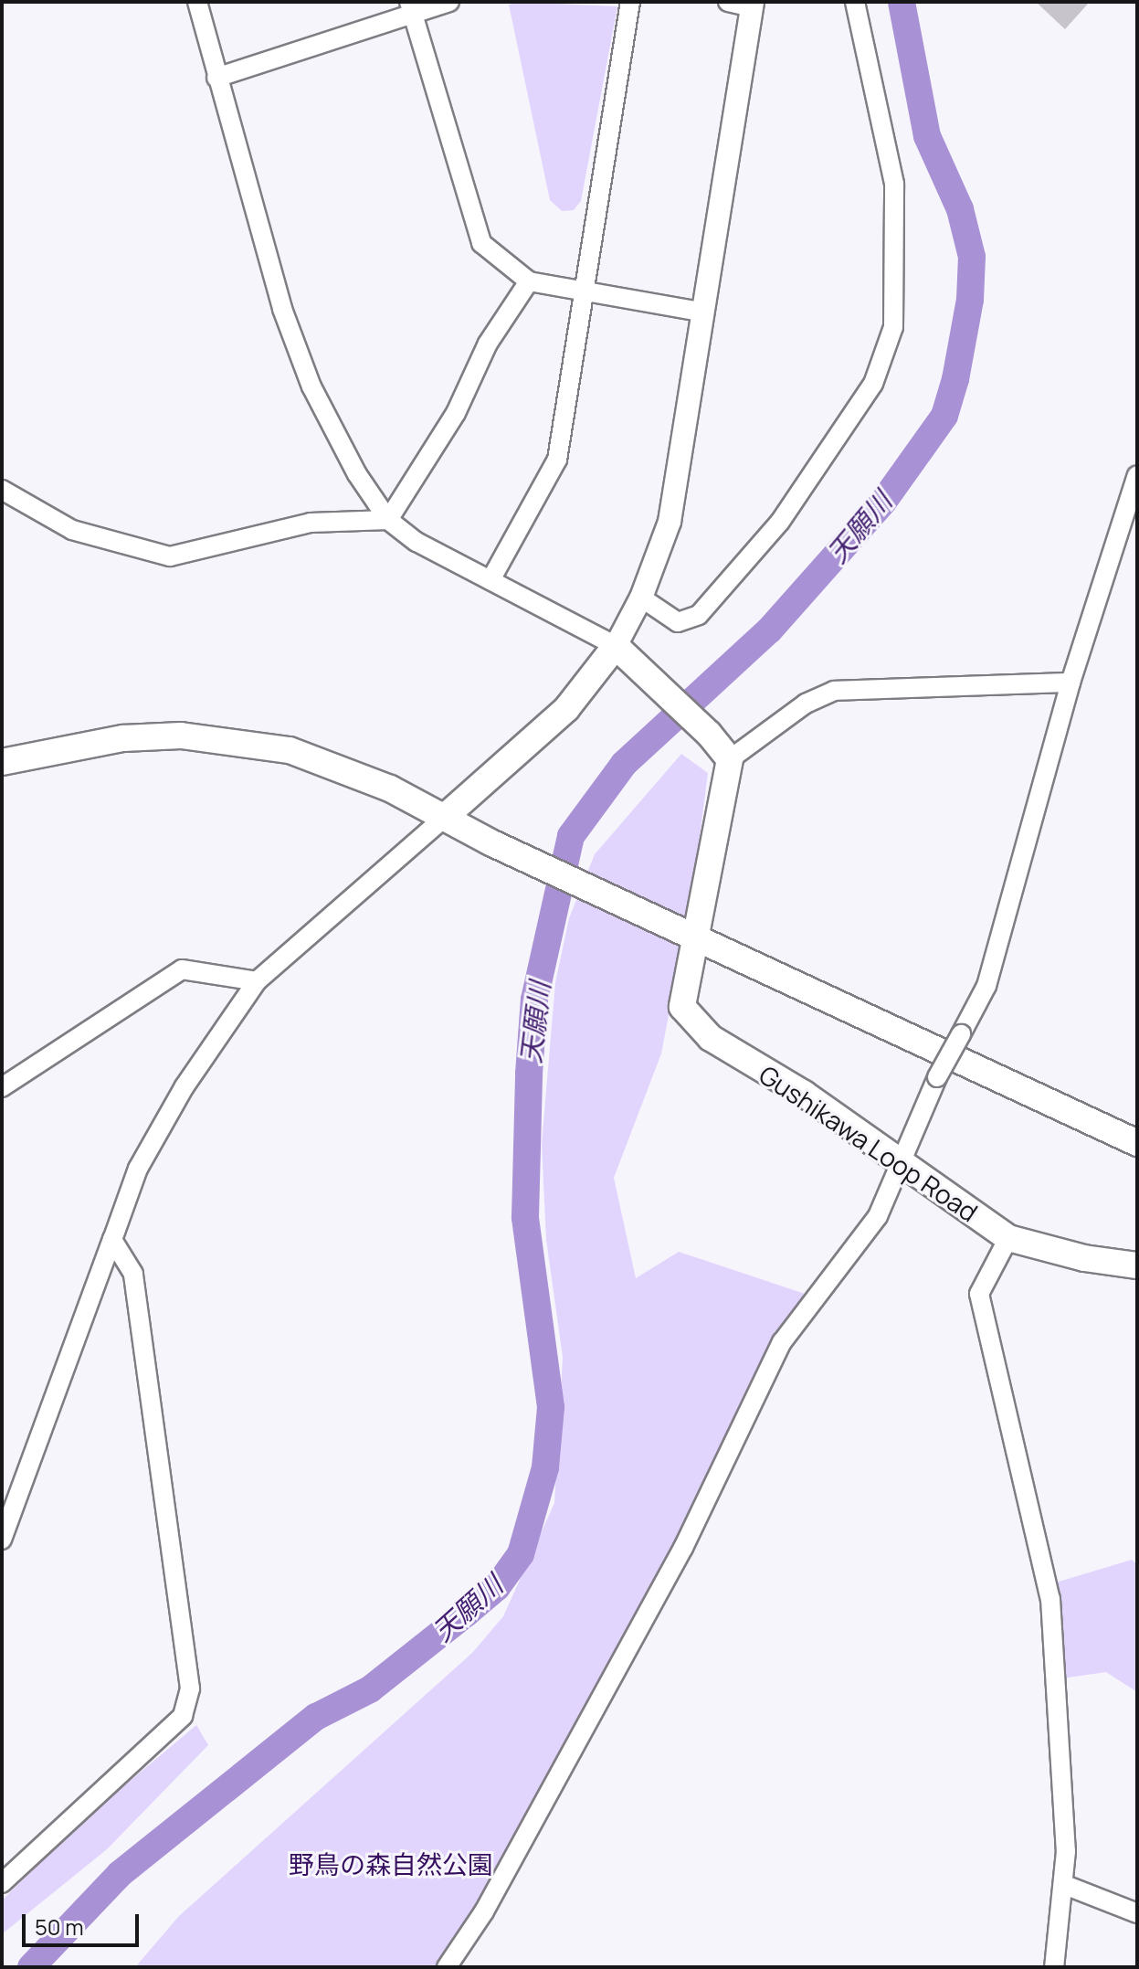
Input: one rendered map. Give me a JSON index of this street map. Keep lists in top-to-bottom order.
{
  "streets": {
    "main road": ["Gushikawa Loop Road"]
  },
  "water": ["天願川"],
  "parks": ["野鳥の森自然公園"],
  "scale_bar": "50 m"
}
